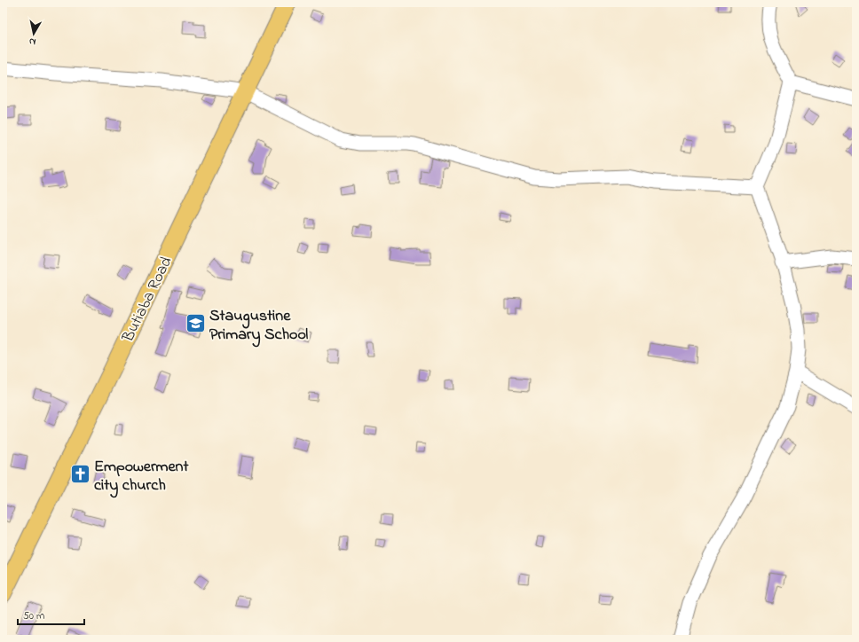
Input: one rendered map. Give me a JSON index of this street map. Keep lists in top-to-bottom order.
{
  "streets": {
    "main road": ["Butiaba Road"]
  },
  "places": {
    "school or university": ["Staugustine Primary School"],
    "church": ["Empowerment city church"]
  },
  "scale_bar": "50 m",
  "north": "bottom"
}
